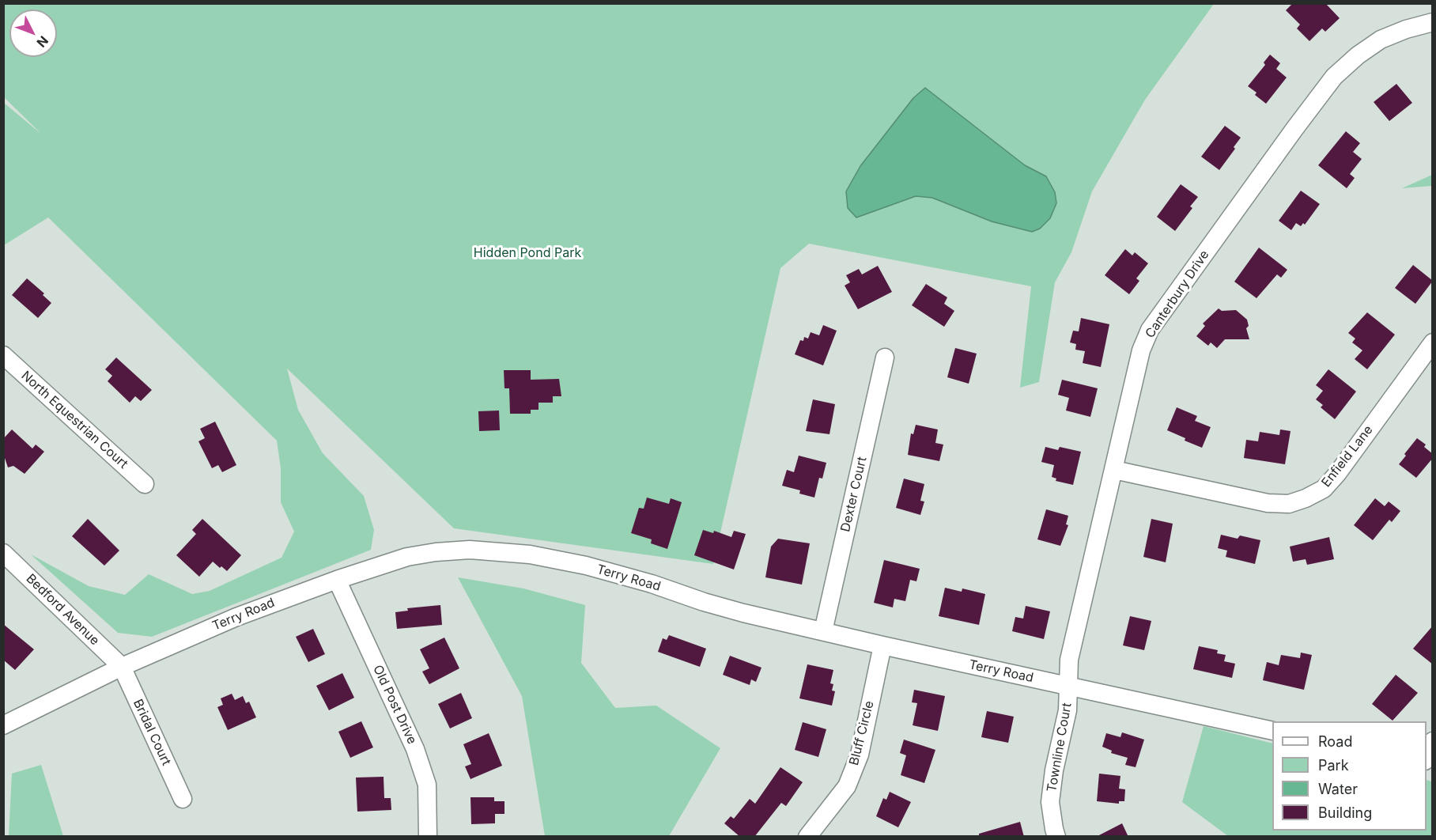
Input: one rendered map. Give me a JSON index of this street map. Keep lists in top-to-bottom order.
{
  "streets": {
    "street": [
      "Canterbury Drive",
      "North Equestrian Court",
      "Enfield Lane",
      "Dexter Court",
      "Terry Road",
      "Bedford Avenue",
      "Old Post Drive",
      "Bridal Court",
      "Bluff Circle",
      "Townline Court"
    ]
  },
  "crossings": [
    ["Canterbury Drive", "Enfield Lane"],
    ["Canterbury Drive", "Terry Road"],
    ["Canterbury Drive", "Townline Court"],
    ["Dexter Court", "Terry Road"],
    ["Terry Road", "Bedford Avenue"],
    ["Terry Road", "Old Post Drive"],
    ["Terry Road", "Bridal Court"],
    ["Terry Road", "Bluff Circle"],
    ["Terry Road", "Townline Court"],
    ["Bedford Avenue", "Bridal Court"]
  ],
  "parks": ["Hidden Pond Park"],
  "legend": [
    "Road",
    "Park",
    "Water",
    "Building"
  ],
  "north": "bottom right"
}
